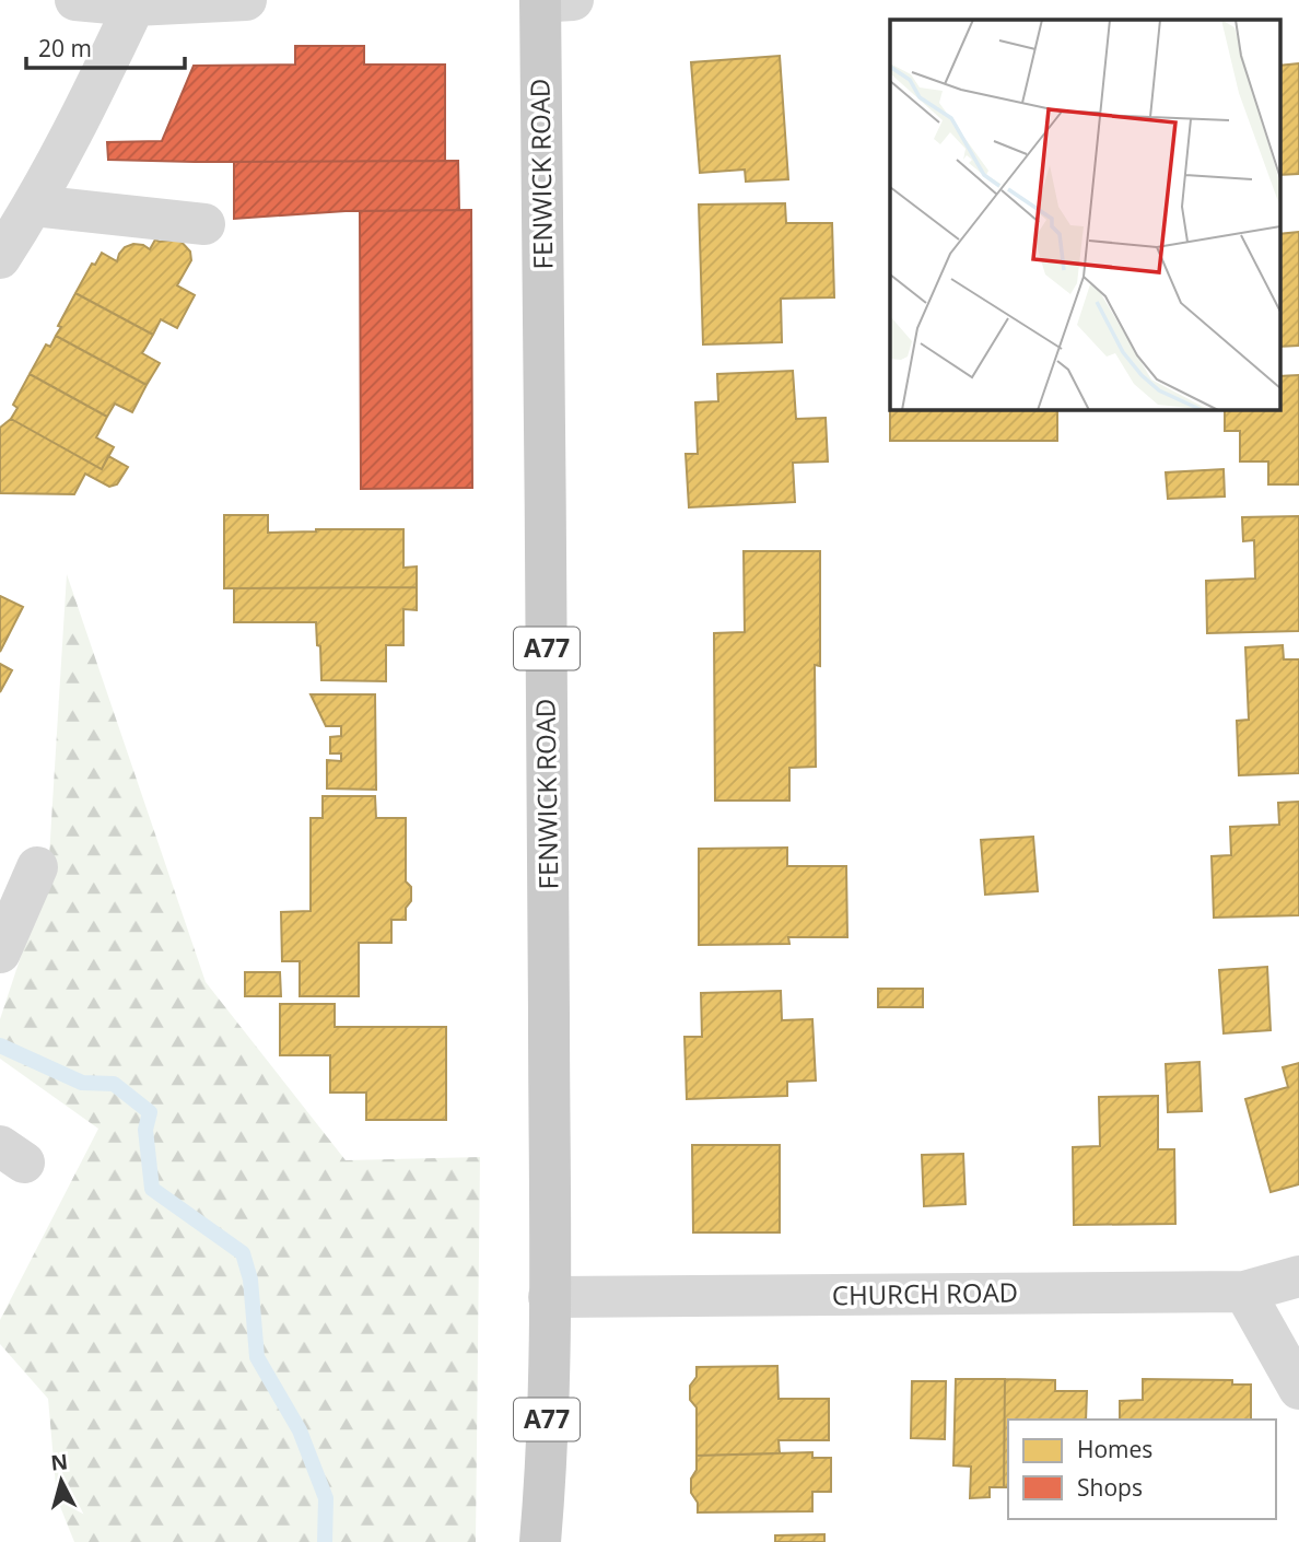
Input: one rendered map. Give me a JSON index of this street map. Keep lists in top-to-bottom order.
{
  "streets": {
    "main road": ["FENWICK ROAD", "A77"],
    "street": ["CHURCH ROAD"]
  },
  "crossings": [
    ["FENWICK ROAD", "CHURCH ROAD"]
  ],
  "legend": ["Homes", "Shops"],
  "scale_bar": "20 m",
  "north": "top"
}
